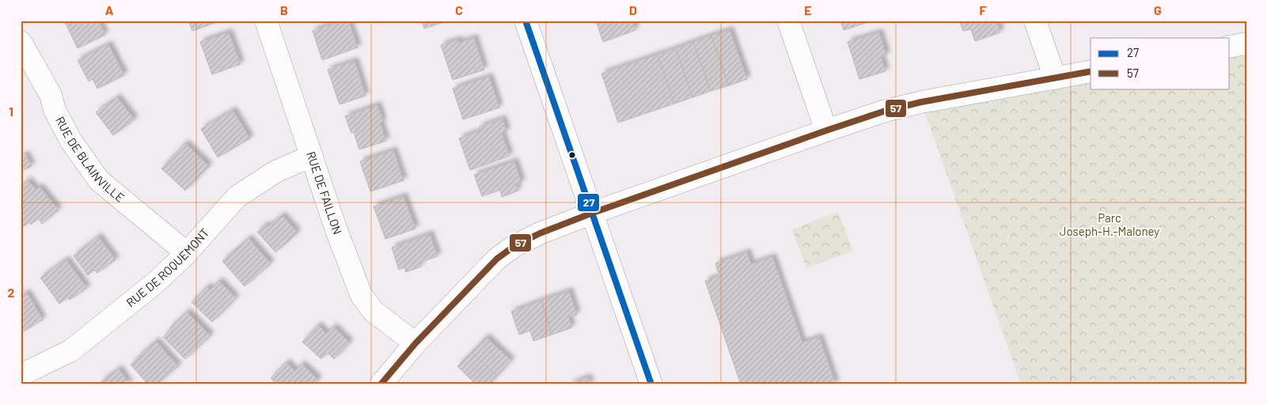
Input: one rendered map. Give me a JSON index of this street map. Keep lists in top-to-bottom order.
{
  "streets": {
    "street": ["RUE DE BLAINVILLE", "RUE DE FAILLON", "RUE DE ROQUEMONT"]
  },
  "crossings": [
    ["RUE DE BLAINVILLE", "RUE DE ROQUEMONT"],
    ["RUE DE FAILLON", "RUE DE ROQUEMONT"]
  ],
  "parks": ["Parc Joseph-H.-Maloney"],
  "lines": ["transit line 27", "transit line 57"],
  "legend": ["27", "57"],
  "grid": {
    "columns": [
      "A",
      "B",
      "C",
      "D",
      "E",
      "F",
      "G"
    ],
    "rows": ["1", "2"]
  }
}
